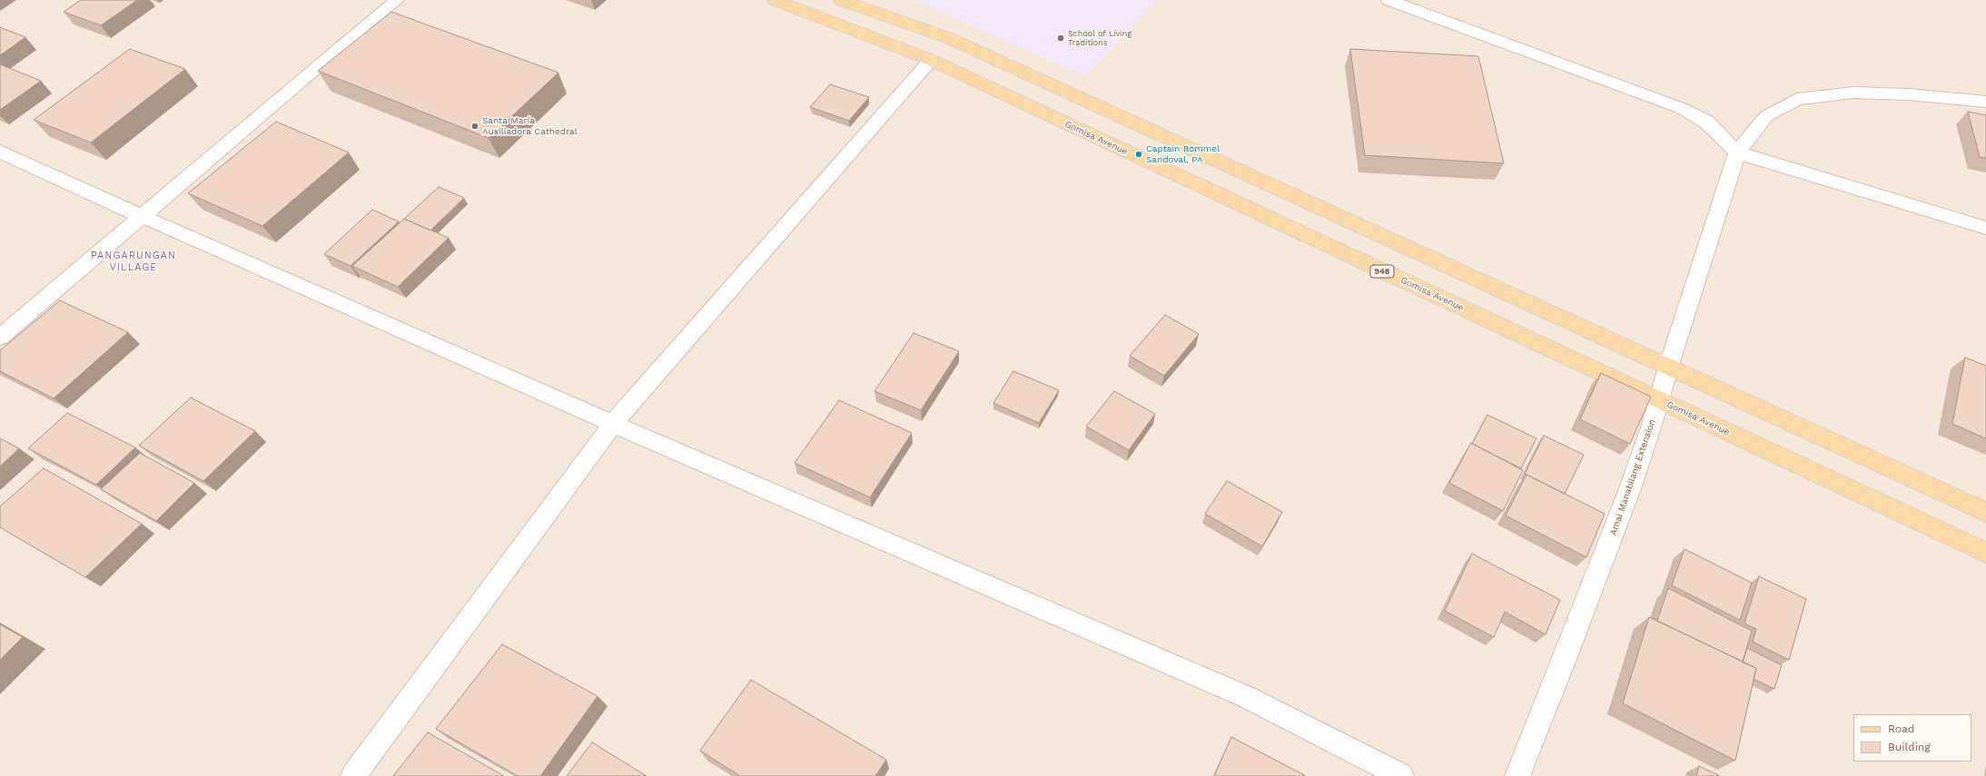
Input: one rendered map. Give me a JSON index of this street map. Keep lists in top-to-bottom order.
{
  "streets": {
    "main road": ["Gomisa Avenue", "948"],
    "street": ["Amai Manabilang Extension"]
  },
  "crossings": [
    ["Gomisa Avenue", "Amai Manabilang Extension"]
  ],
  "districts": ["PANGARUNGAN VILLAGE"],
  "places": ["School of Living Traditions", "Santa María Auxiliadora Cathedral", "Captain Rommel Sandoval, PA"],
  "legend": ["Road", "Building"]
}
